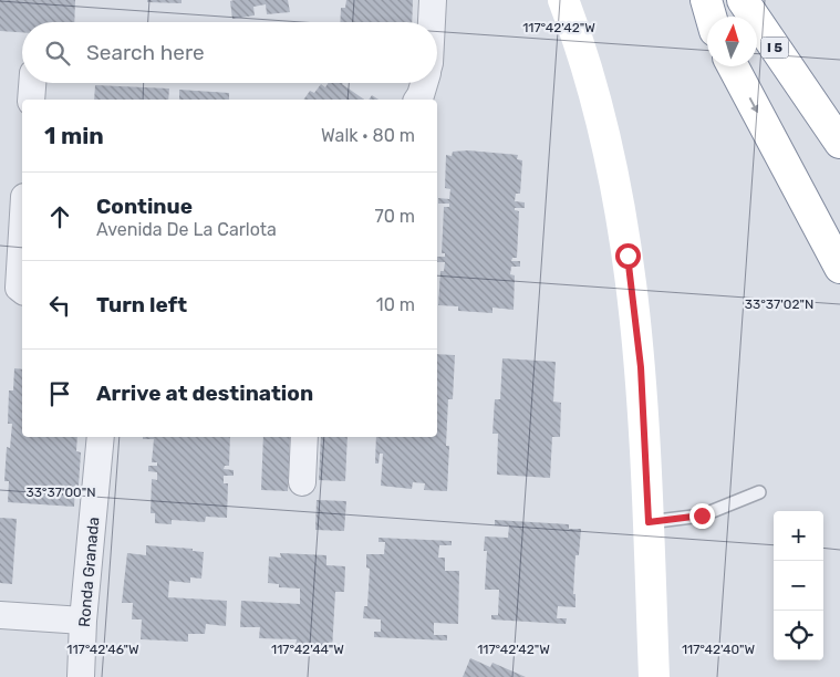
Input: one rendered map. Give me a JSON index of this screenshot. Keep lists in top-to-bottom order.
{
  "streets": {
    "main road": ["I 5"],
    "street": ["Ronda Granada"]
  },
  "north": "top",
  "page": {
    "search": "Search here",
    "heading": ["1 min", "Walk · 80 m"],
    "list": [
      ["Continue", "Avenida De La Carlota", "70 m"],
      ["Turn left", "10 m"],
      "Arrive at destination"
    ],
    "map_buttons": ["+", "−"]
  },
  "coordinates": [
    "117°42'42\"W",
    "33°37'02\"N",
    "33°37'00\"N",
    "117°42'46\"W",
    "117°42'44\"W",
    "117°42'40\"W"
  ]
}
